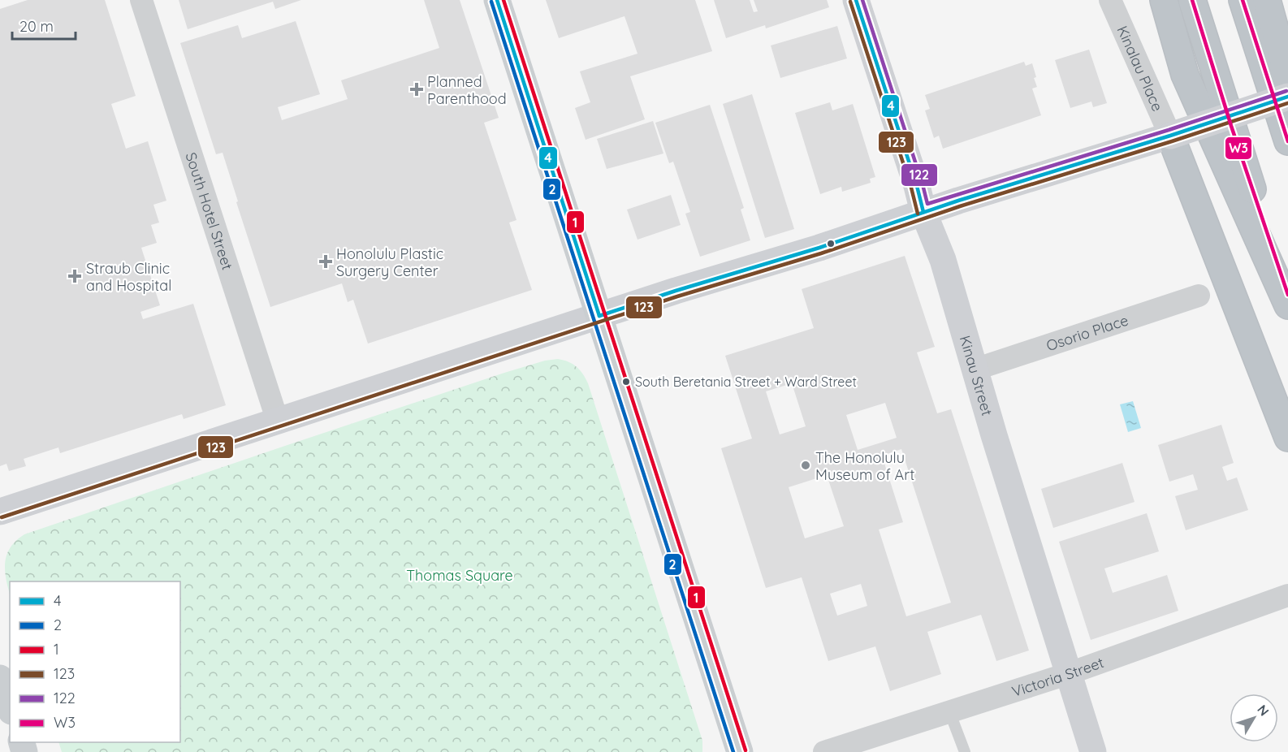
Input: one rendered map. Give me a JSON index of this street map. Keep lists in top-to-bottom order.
{
  "streets": {
    "main road": ["Kinau Street"],
    "street": [
      "Kinalau Place",
      "South Hotel Street",
      "Osorio Place",
      "Victoria Street"
    ]
  },
  "crossings": [
    ["Osorio Place", "Kinau Street"],
    ["Kinau Street", "Victoria Street"]
  ],
  "parks": ["Thomas Square"],
  "places": {
    "health": ["Planned Parenthood", "Honolulu Plastic Surgery Center", "Straub Clinic and Hospital"],
    "other": ["South Beretania Street + Ward Street", "The Honolulu Museum of Art"]
  },
  "lines": [
    "transit line 4",
    "transit line 1",
    "transit line 122",
    "transit line W3",
    "transit line 2",
    "transit line 123"
  ],
  "legend": [
    "4",
    "2",
    "1",
    "123",
    "122",
    "W3"
  ],
  "scale_bar": "20 m",
  "north": "top right"
}
